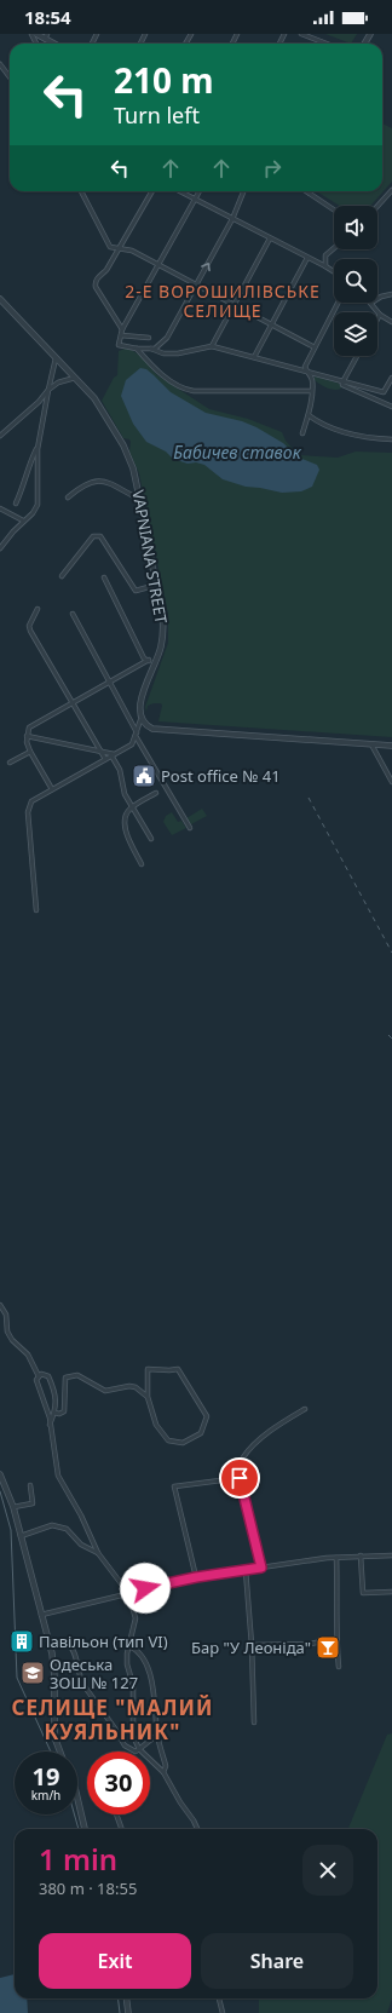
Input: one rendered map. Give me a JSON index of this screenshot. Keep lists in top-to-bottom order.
{
  "streets": {
    "street": ["VAPNIANA STREET"]
  },
  "districts": ["2-Е ВОРОШИЛІВСЬКЕ СЕЛИЩЕ", "СЕЛИЩЕ \"МАЛИЙ КУЯЛЬНИК\""],
  "water": ["Бабичев ставок"],
  "places": {
    "public building": ["Post office № 41"],
    "building": ["Павільон (тип VI)"],
    "bar": ["Бар \"У Леоніда\""],
    "school or university": ["Одеська ЗОШ № 127"]
  },
  "page": {
    "status": "18:54",
    "turn": ["210 m", "Turn left"],
    "speed": "19 km/h",
    "limit": "30",
    "heading": ["1 min", "380 m · 18:55"],
    "buttons": ["Exit", "Share"]
  }
}
